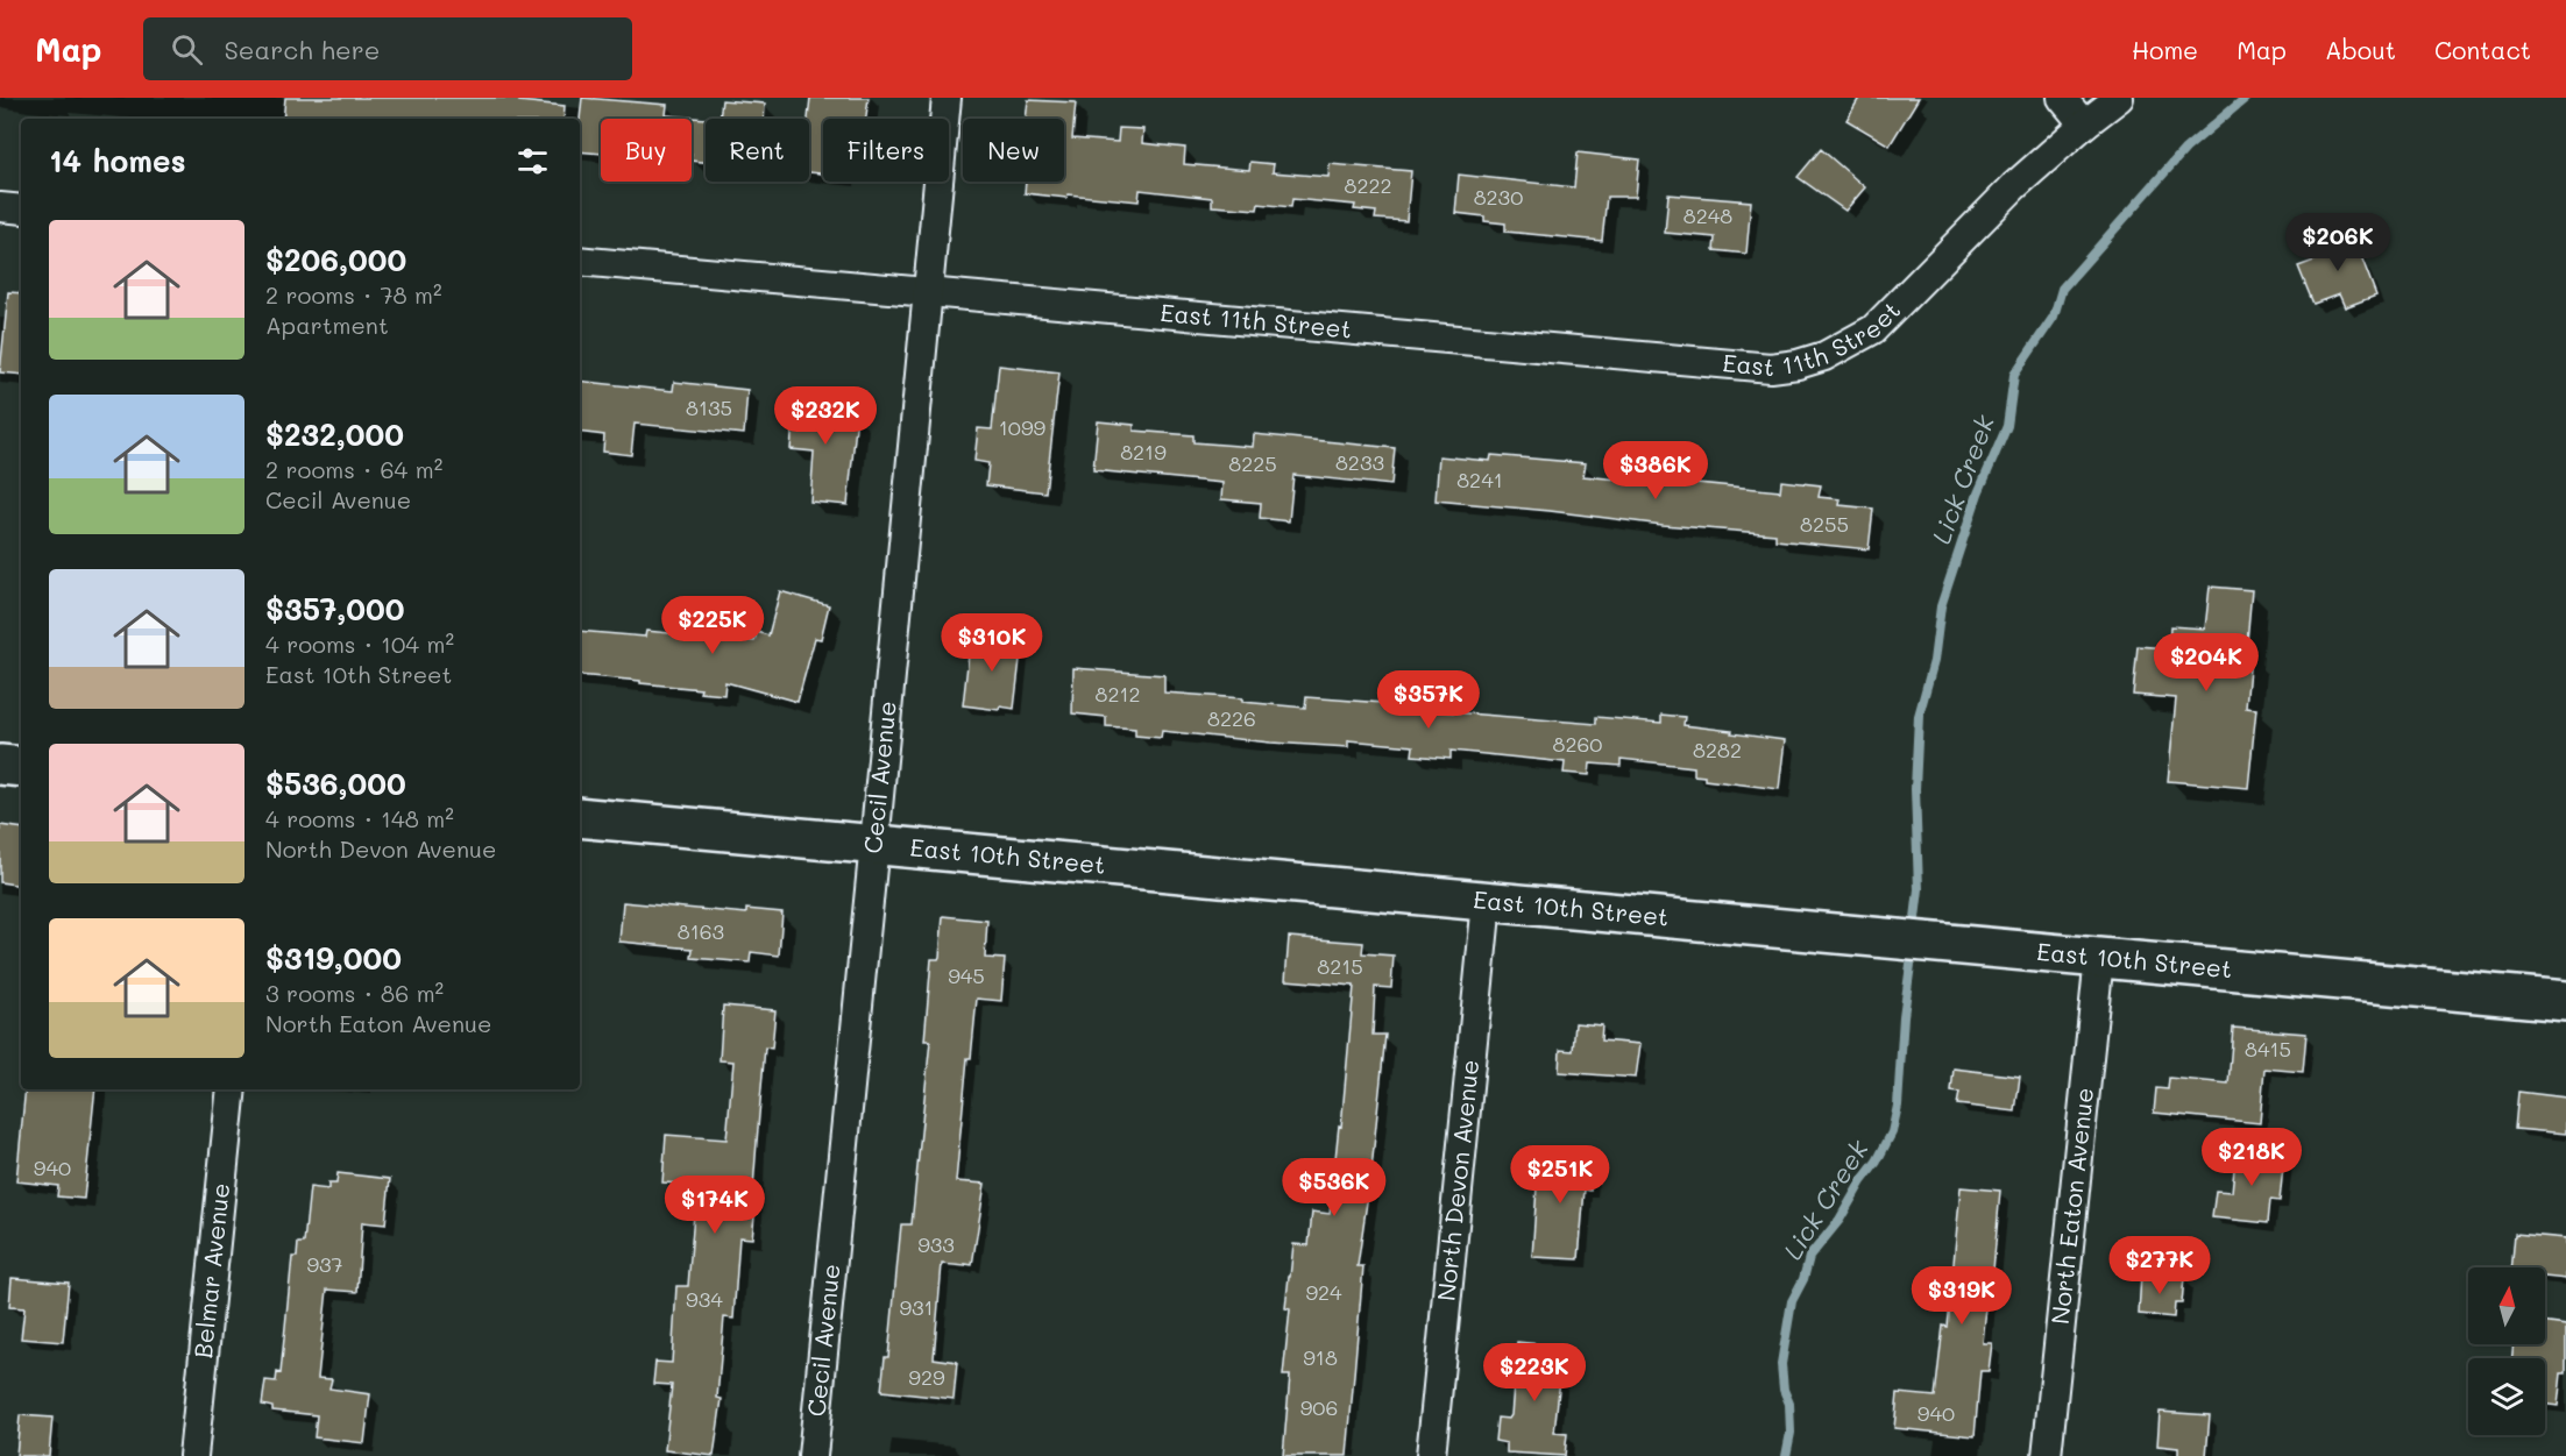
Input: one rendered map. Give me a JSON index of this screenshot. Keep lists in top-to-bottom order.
{
  "streets": {
    "main road": ["East 10th Street"],
    "street": [
      "East 11th Street",
      "Cecil Avenue",
      "North Devon Avenue",
      "North Eaton Avenue",
      "Belmar Avenue"
    ]
  },
  "crossings": [
    ["East 11th Street", "Cecil Avenue"],
    ["Cecil Avenue", "East 10th Street"],
    ["East 10th Street", "North Devon Avenue"],
    ["East 10th Street", "North Eaton Avenue"]
  ],
  "water": ["Lick Creek"],
  "house_numbers": [
    "8222",
    "8230",
    "8248",
    "8135",
    "1099",
    "8219",
    "8233",
    "8225",
    "8241",
    "8255",
    "8212",
    "8226",
    "8260",
    "8282",
    "8163",
    "8215",
    "945",
    "8415",
    "940",
    "933",
    "937",
    "924",
    "934",
    "931",
    "918",
    "929",
    "906",
    "940"
  ],
  "north": "top",
  "page": {
    "header": "Map",
    "search": "Search here",
    "nav": [
      "Home",
      "Map",
      "About",
      "Contact"
    ],
    "chip": [
      "Buy",
      "Rent",
      "Filters",
      "New"
    ],
    "heading": "14 homes",
    "list": [
      {
        "name": "$206,000",
        "note": "2 rooms · 78 m² · Apartment"
      },
      {
        "name": "$232,000",
        "note": "2 rooms · 64 m² · Cecil Avenue"
      },
      {
        "name": "$357,000",
        "note": "4 rooms · 104 m² · East 10th Street"
      },
      {
        "name": "$536,000",
        "note": "4 rooms · 148 m² · North Devon Avenue"
      },
      {
        "name": "$319,000",
        "note": "3 rooms · 86 m² · North Eaton Avenue"
      }
    ],
    "price": [
      "$206K",
      "$232K",
      "$386K",
      "$225K",
      "$310K",
      "$204K",
      "$357K",
      "$218K",
      "$251K",
      "$536K",
      "$174K",
      "$277K",
      "$319K",
      "$223K"
    ]
  }
}
